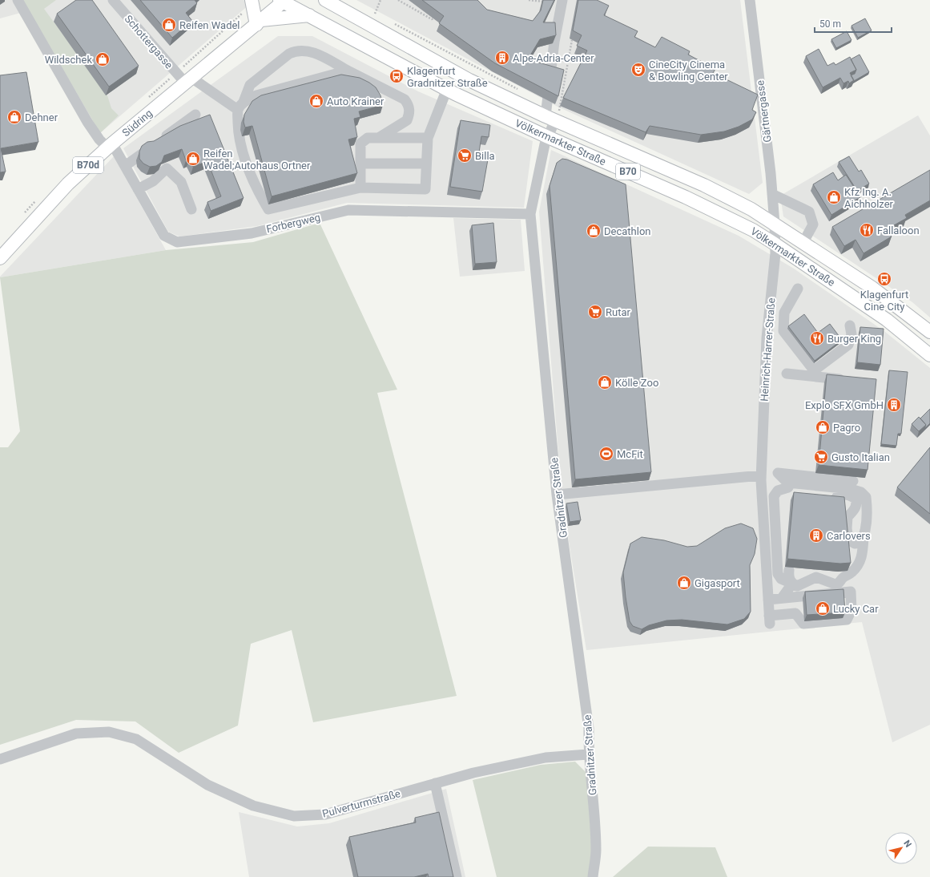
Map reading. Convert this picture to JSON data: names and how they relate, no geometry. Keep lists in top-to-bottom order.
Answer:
{
  "streets": {
    "main road": [
      "Südring",
      "Völkermarkter Straße",
      "B70d",
      "B70"
    ],
    "street": [
      "Schottergasse",
      "Gärtnergasse",
      "Forbergweg",
      "Heinrich-Harrer-Straße",
      "Gradnitzer Straße",
      "Pulverturmstraße"
    ]
  },
  "crossings": [
    ["Schottergasse", "Südring"],
    ["Gärtnergasse", "Völkermarkter Straße"],
    ["Gärtnergasse", "Heinrich-Harrer-Straße"],
    ["Südring", "Forbergweg"],
    ["Völkermarkter Straße", "Heinrich-Harrer-Straße"],
    ["Völkermarkter Straße", "Gradnitzer Straße"],
    ["Forbergweg", "Gradnitzer Straße"],
    ["Gradnitzer Straße", "Pulverturmstraße"]
  ],
  "places": {
    "shop": [
      "Reifen Wadel",
      "Wildschek",
      "Auto Krainer",
      "Dehner",
      "Reifen Wadel;Autohaus Ortner",
      "Kfz Ing. A. Aichholzer",
      "Decathlon",
      "Kölle Zoo",
      "Pagro",
      "Gigasport",
      "Lucky Car"
    ],
    "building": ["Alpe-Adria-Center", "Explo SFX GmbH", "Carlovers"],
    "theatre": ["CineCity Cinema & Bowling Center"],
    "bus stop": ["Klagenfurt Gradnitzer Straße", "Klagenfurt Cine City"],
    "supermarket": ["Billa", "Rutar", "Gusto Italian"],
    "restaurant": ["Fallaloon", "Burger King"],
    "sports": ["McFit"]
  },
  "scale_bar": "50 m",
  "north": "top right"
}
